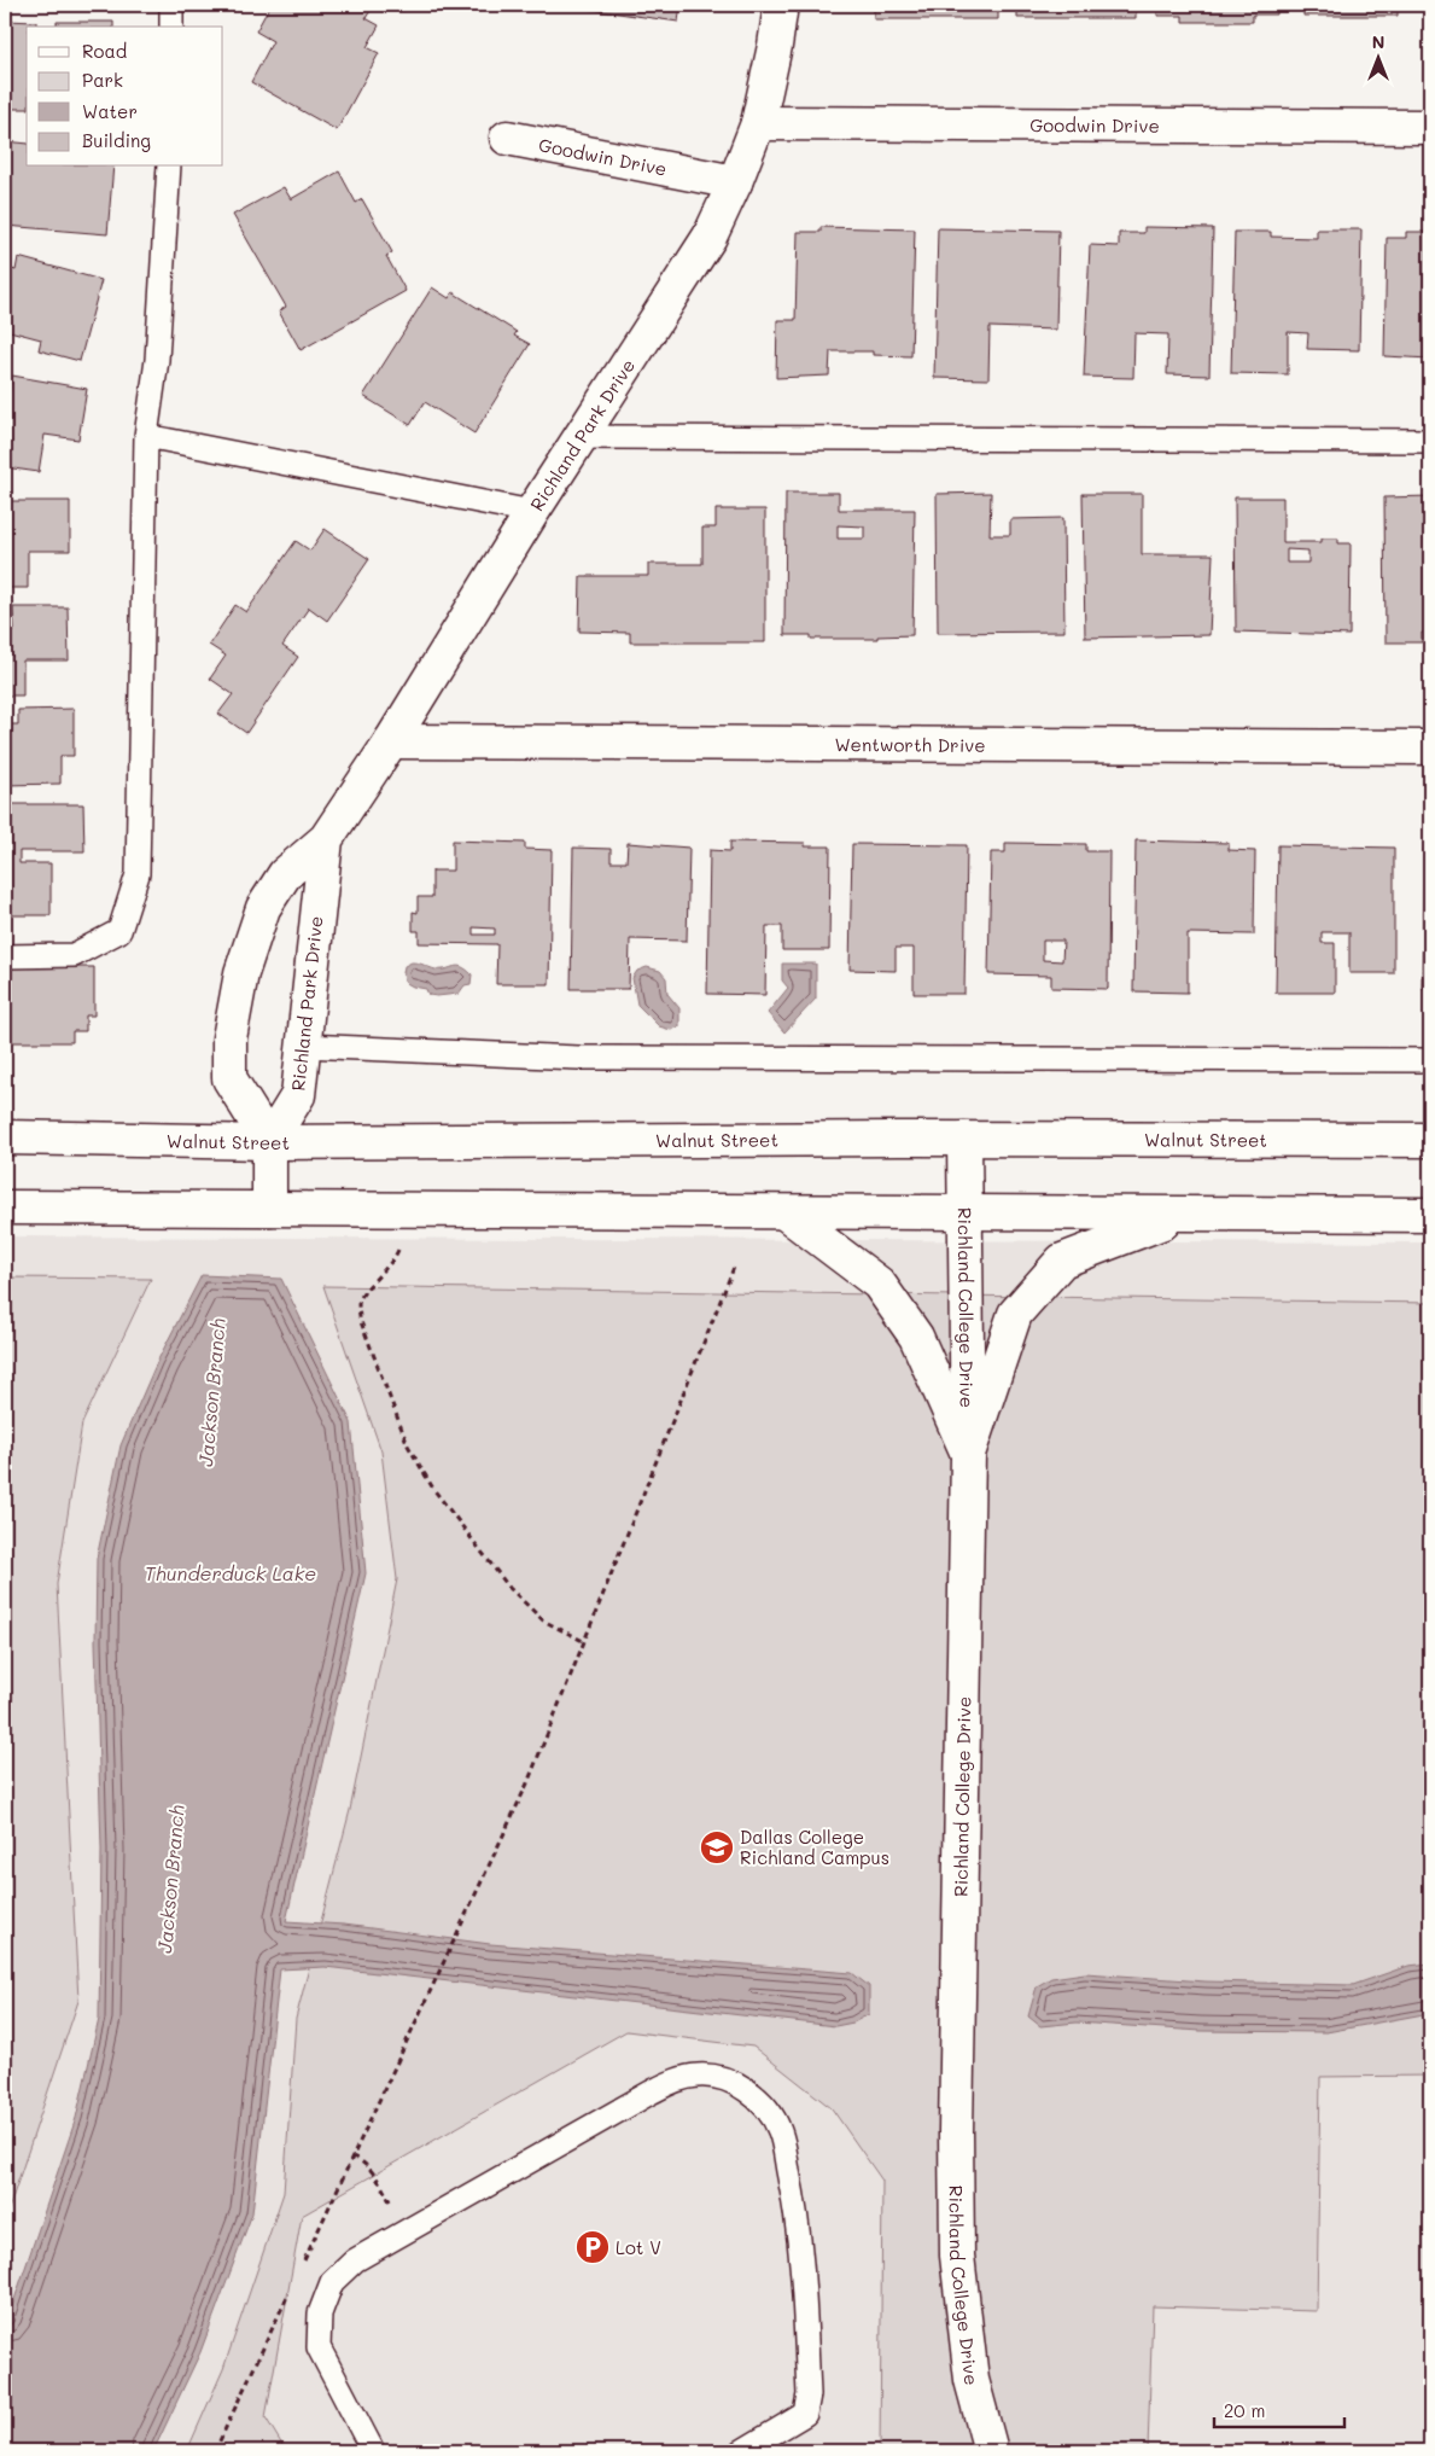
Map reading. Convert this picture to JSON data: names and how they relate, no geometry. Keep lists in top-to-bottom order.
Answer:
{
  "streets": {
    "street": [
      "Goodwin Drive",
      "Richland Park Drive",
      "Wentworth Drive",
      "Walnut Street",
      "Richland College Drive"
    ]
  },
  "crossings": [
    ["Goodwin Drive", "Richland Park Drive"],
    ["Richland Park Drive", "Wentworth Drive"],
    ["Richland Park Drive", "Walnut Street"],
    ["Walnut Street", "Richland College Drive"]
  ],
  "water": ["Jackson Branch", "Thunderduck Lake"],
  "places": {
    "school or university": ["Dallas College Richland Campus"],
    "parking": ["Lot V"]
  },
  "legend": [
    "Road",
    "Park",
    "Water",
    "Building"
  ],
  "scale_bar": "20 m",
  "north": "top"
}
